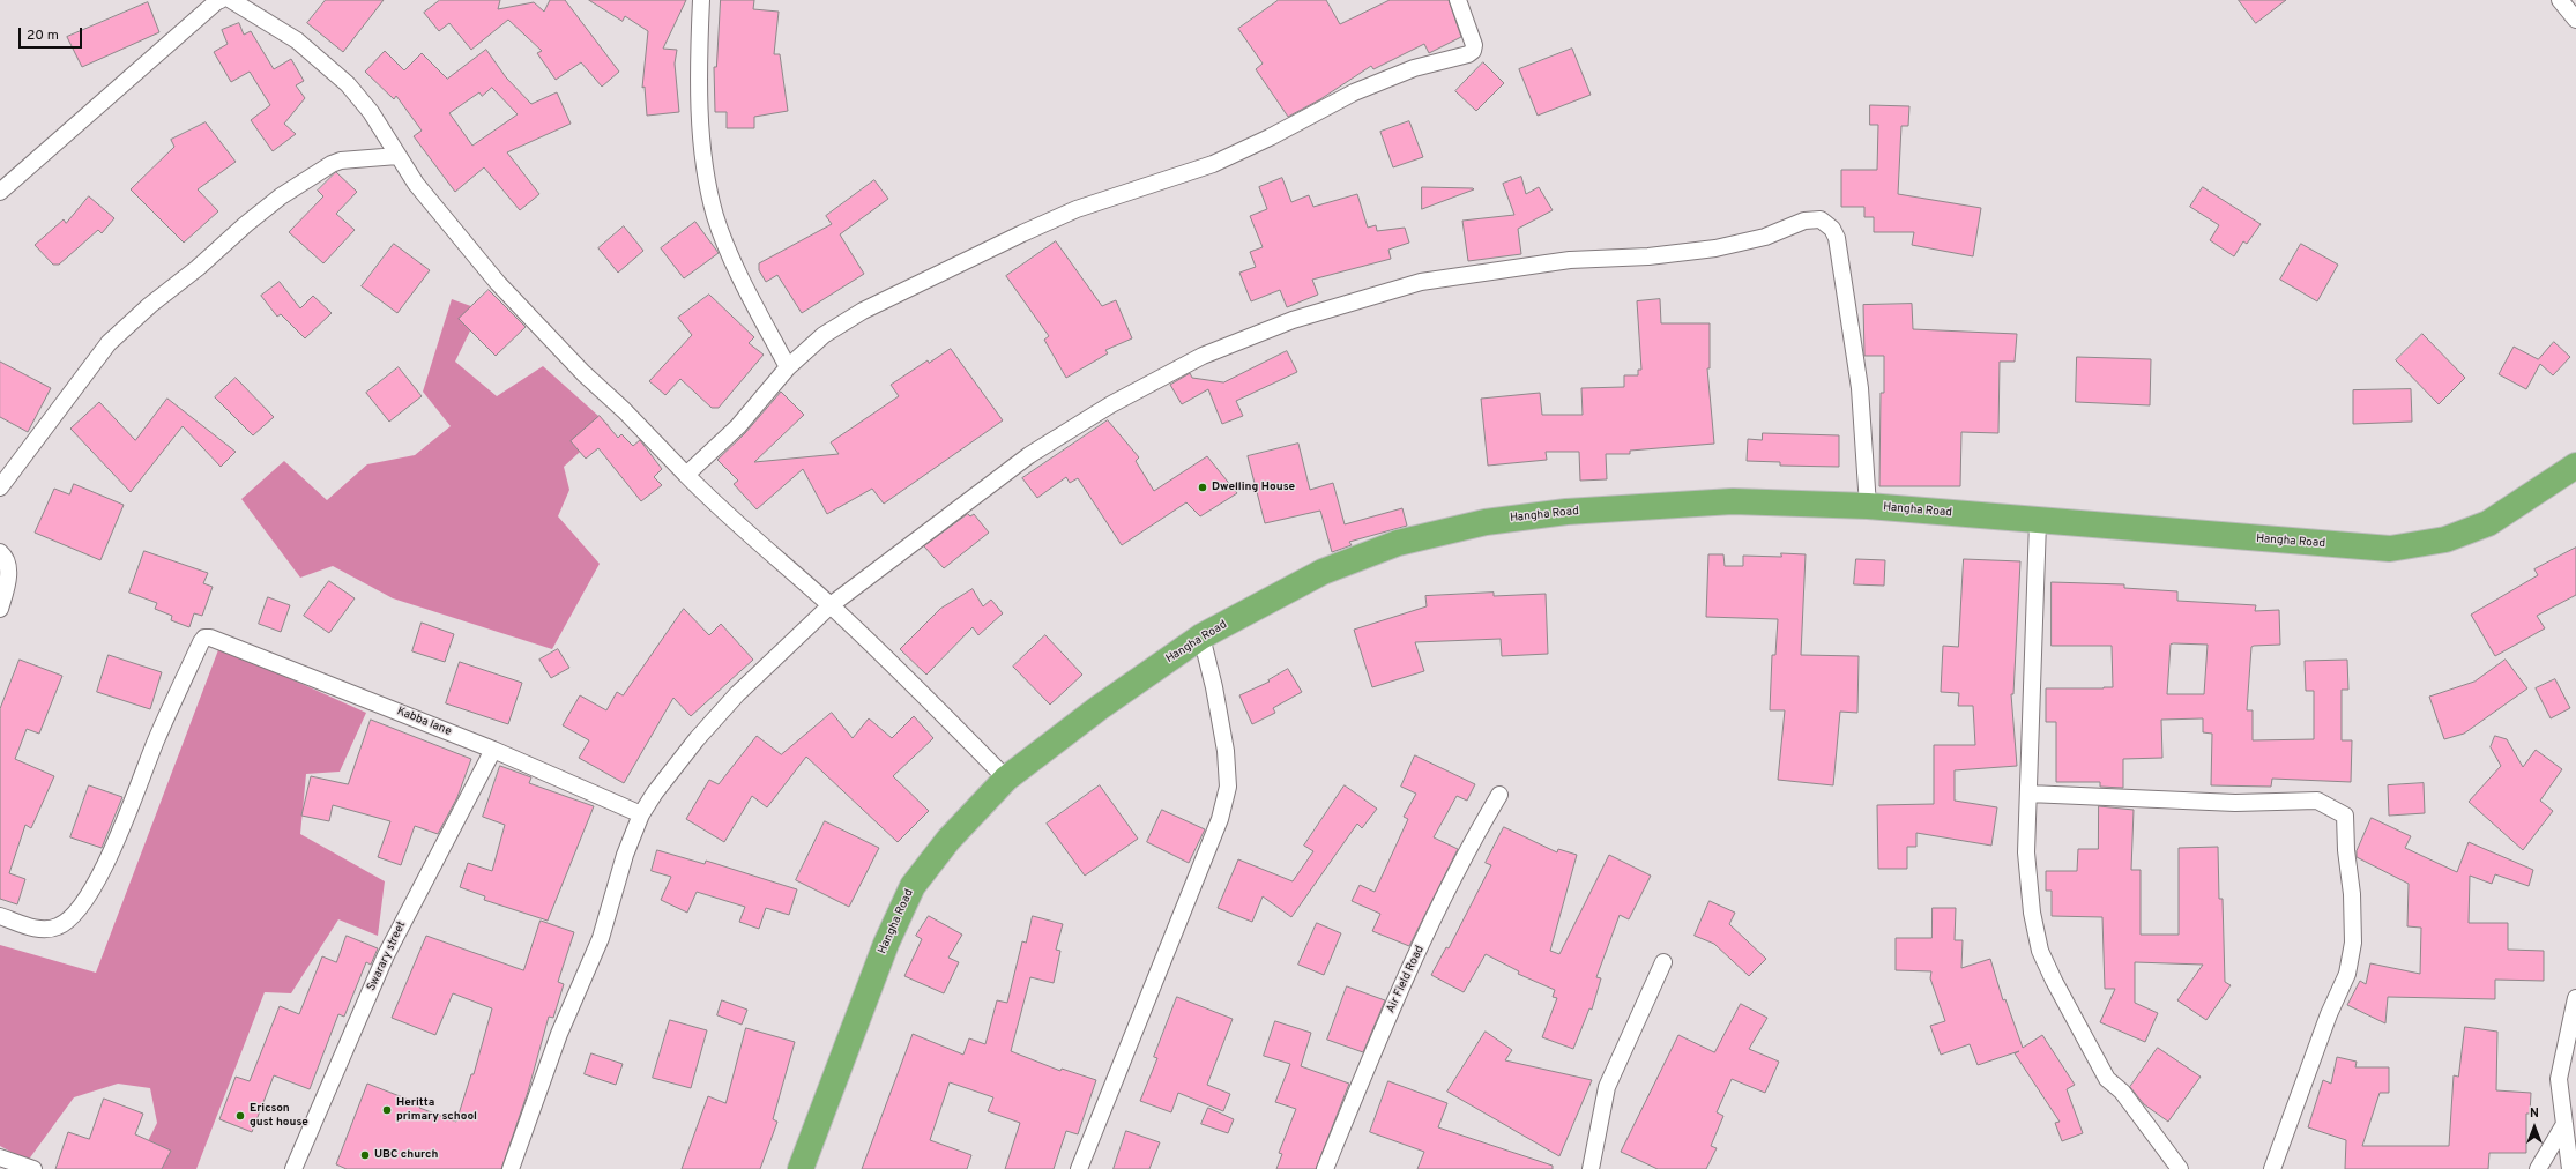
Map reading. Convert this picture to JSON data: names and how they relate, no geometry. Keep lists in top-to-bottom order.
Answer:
{
  "streets": {
    "highway": ["Hangha Road"],
    "street": ["Kabba lane", "Swarary street", "Air Field Road"]
  },
  "crossings": [
    ["Kabba lane", "Swarary street"]
  ],
  "places": [
    "Dwelling House",
    "Heritta primary school",
    "Ericson gust house",
    "UBC church"
  ],
  "scale_bar": "20 m",
  "north": "top"
}
